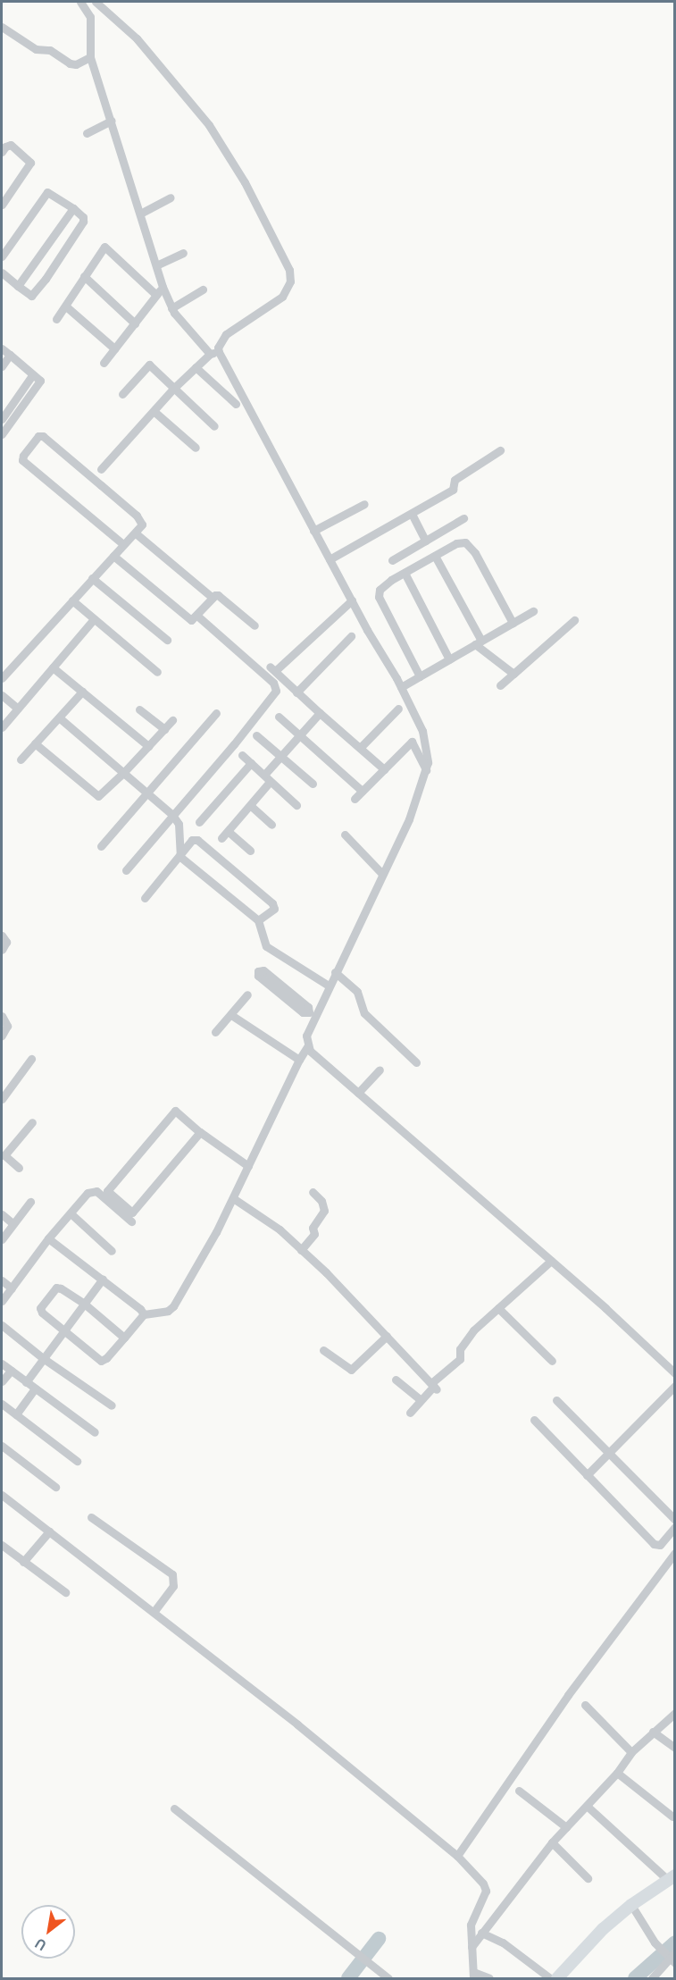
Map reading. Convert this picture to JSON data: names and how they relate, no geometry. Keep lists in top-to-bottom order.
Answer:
{
  "north": "bottom left"
}
